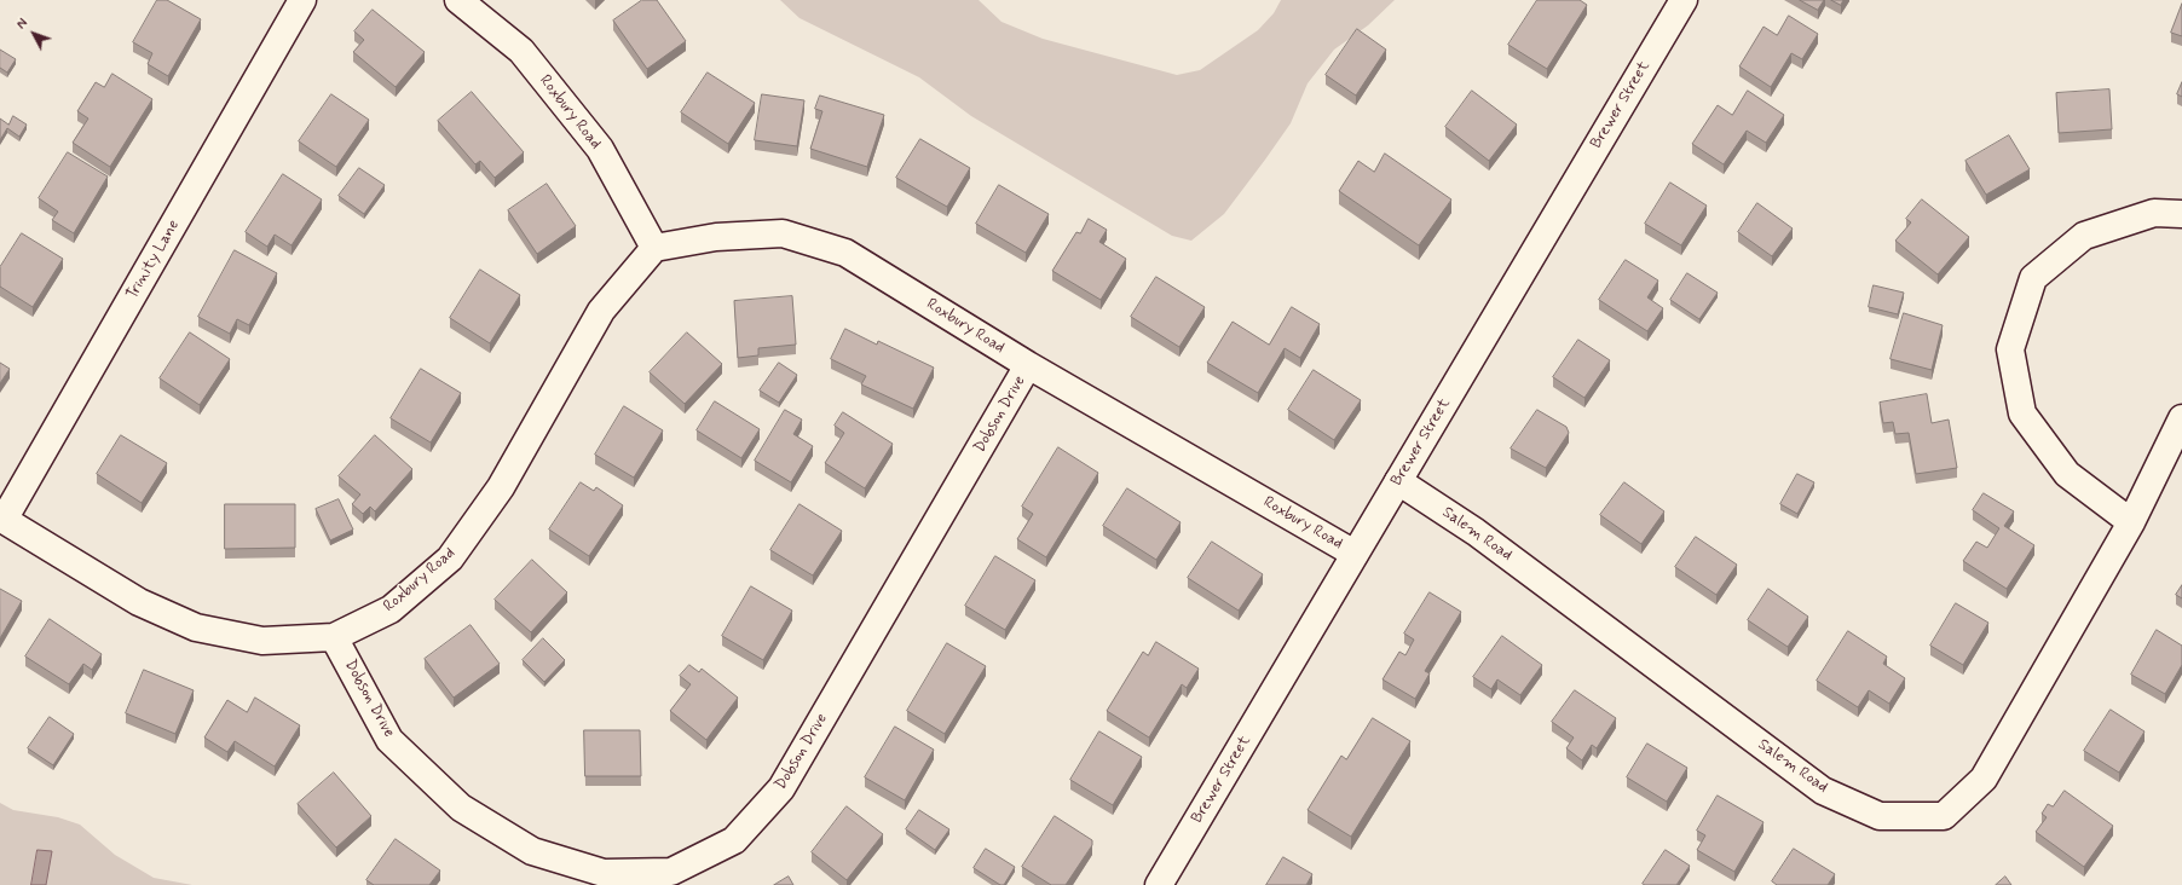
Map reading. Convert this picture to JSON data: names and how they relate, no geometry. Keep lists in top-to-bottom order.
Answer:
{
  "streets": {
    "street": [
      "Brewer Street",
      "Roxbury Road",
      "Trinity Lane",
      "Dobson Drive",
      "Salem Road"
    ]
  },
  "crossings": [
    ["Brewer Street", "Roxbury Road"],
    ["Brewer Street", "Salem Road"],
    ["Roxbury Road", "Trinity Lane"],
    ["Roxbury Road", "Dobson Drive"]
  ],
  "north": "top left"
}
